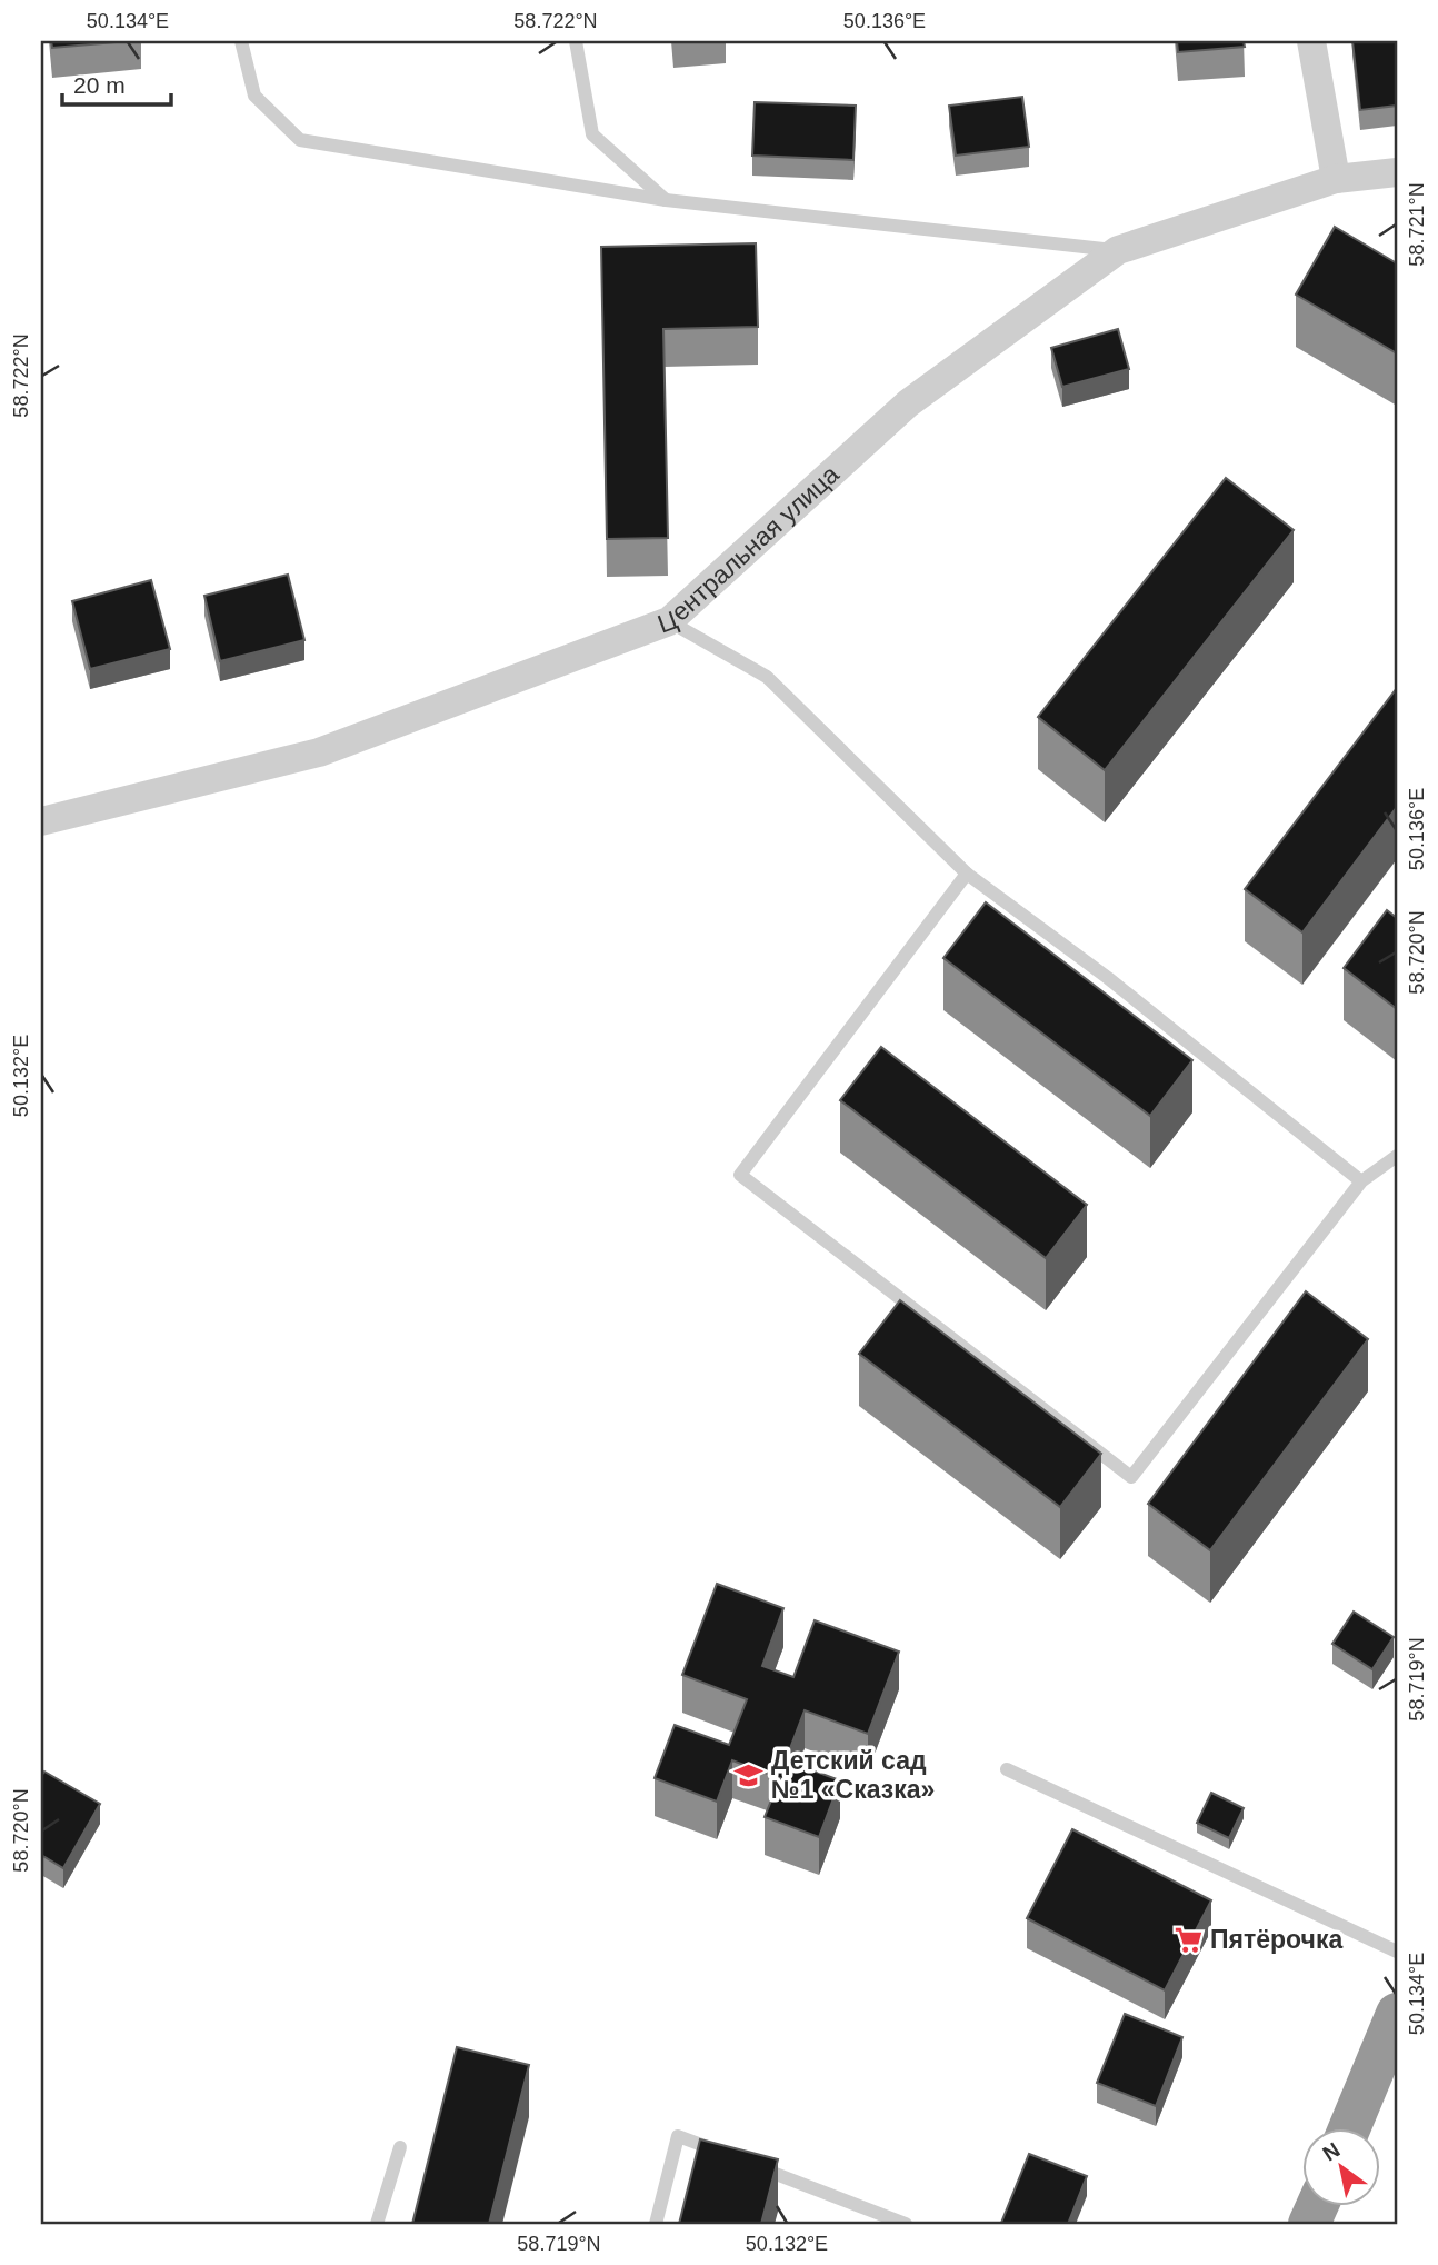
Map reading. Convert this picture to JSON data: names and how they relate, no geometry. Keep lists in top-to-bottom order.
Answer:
{
  "streets": {
    "street": ["Центральная улица"]
  },
  "places": {
    "school or university": ["Детский сад №1 «Сказка»"],
    "supermarket": ["Пятёрочка"]
  },
  "scale_bar": "20 m",
  "north": "top left",
  "coordinates": [
    "50.134°E",
    "58.722°N",
    "50.136°E",
    "58.721°N",
    "58.720°N",
    "50.132°E",
    "58.719°N"
  ]
}
